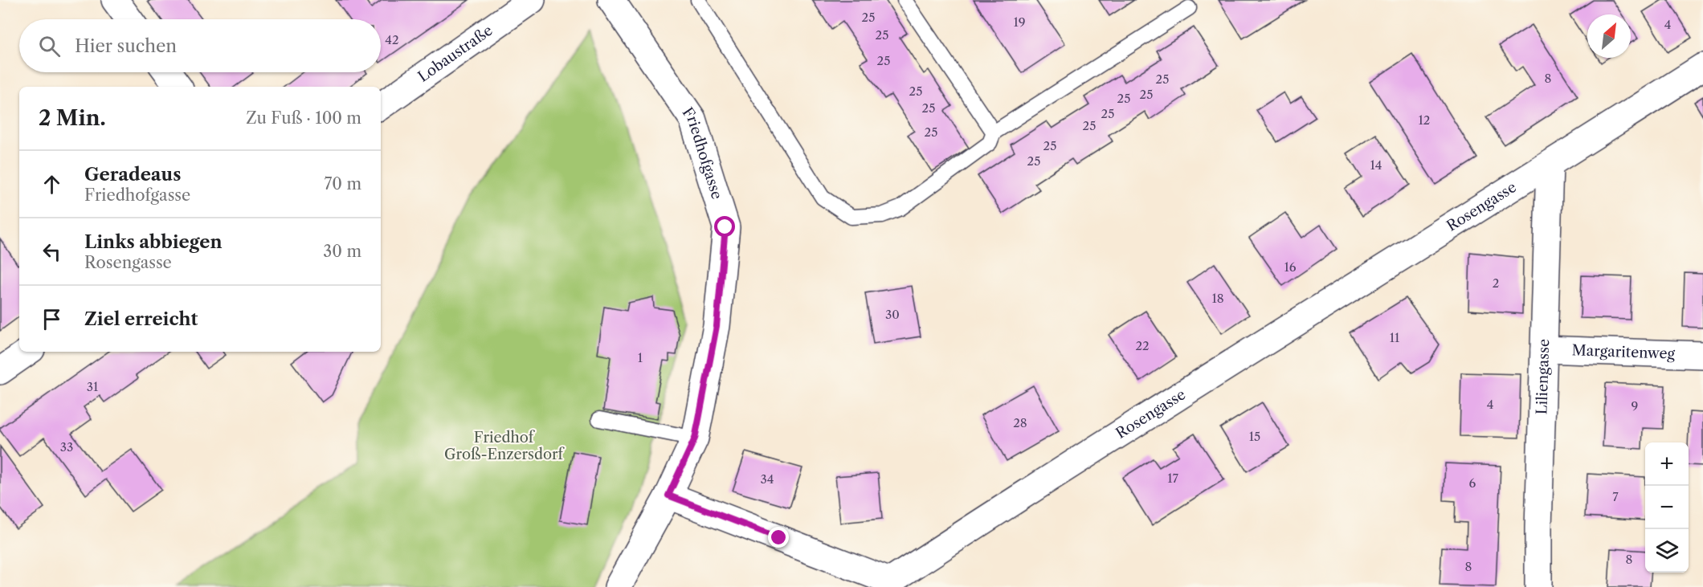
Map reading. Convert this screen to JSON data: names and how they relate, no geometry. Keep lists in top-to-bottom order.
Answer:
{
  "streets": {
    "street": [
      "Lobaustraße",
      "Friedhofgasse",
      "Rosengasse",
      "Margaritenweg",
      "Liliengasse"
    ]
  },
  "crossings": [
    ["Friedhofgasse", "Rosengasse"],
    ["Rosengasse", "Liliengasse"],
    ["Margaritenweg", "Liliengasse"]
  ],
  "parks": ["Friedhof Groß-Enzersdorf"],
  "house_numbers": [
    "25",
    "19",
    "4",
    "25",
    "42",
    "25",
    "8",
    "25",
    "25",
    "25",
    "25",
    "25",
    "25",
    "12",
    "25",
    "25",
    "25",
    "25",
    "14",
    "16",
    "2",
    "18",
    "30",
    "11",
    "22",
    "1",
    "31",
    "4",
    "9",
    "28",
    "15",
    "33",
    "17",
    "34",
    "6",
    "7",
    "8",
    "8"
  ],
  "north": "top right",
  "page": {
    "search": "Hier suchen",
    "heading": ["2 Min.", "Zu Fuß · 100 m"],
    "list": [
      ["Geradeaus", "Friedhofgasse", "70 m"],
      ["Links abbiegen", "Rosengasse", "30 m"],
      "Ziel erreicht"
    ],
    "map_buttons": ["+", "−"]
  }
}
